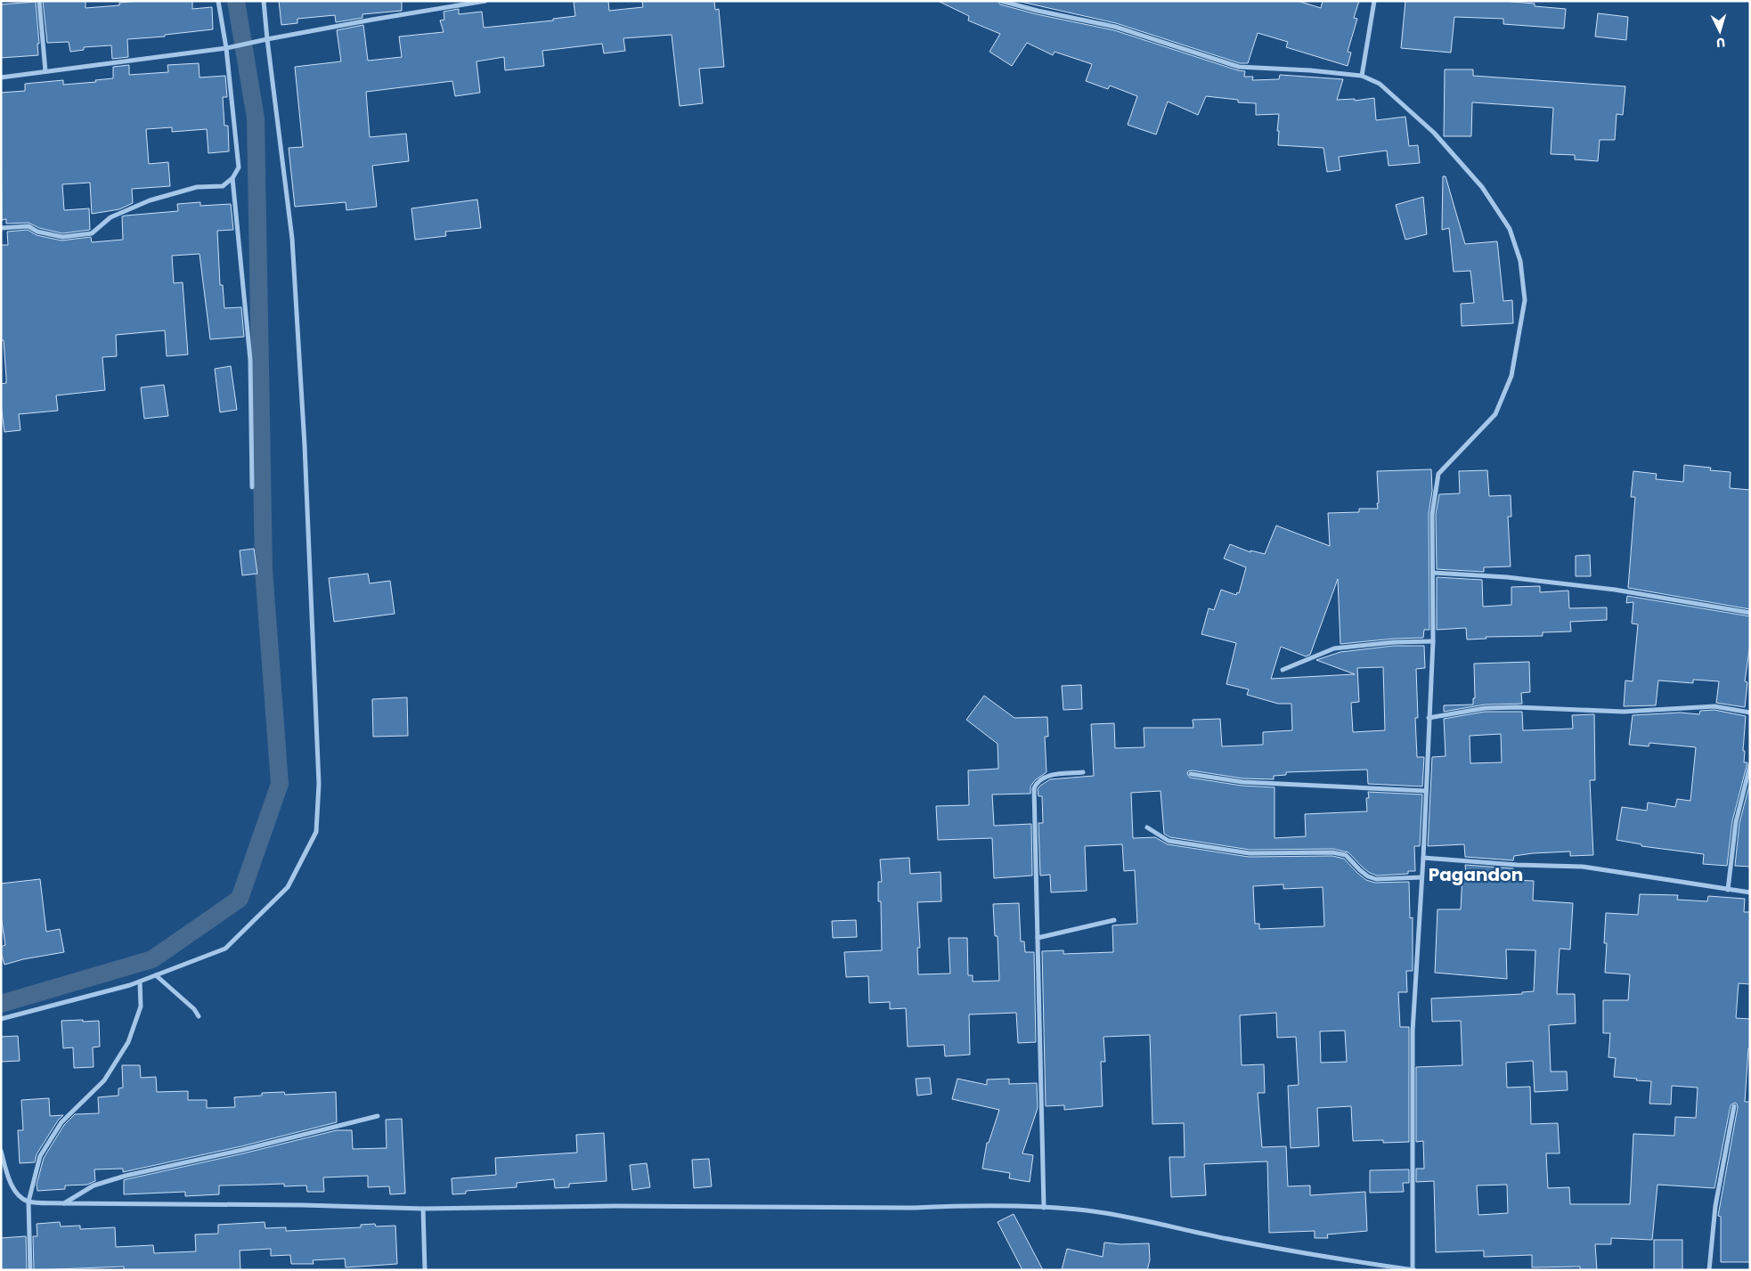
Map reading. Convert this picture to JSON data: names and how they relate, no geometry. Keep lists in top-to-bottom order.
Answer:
{
  "districts": ["Pagandon"],
  "north": "bottom"
}
